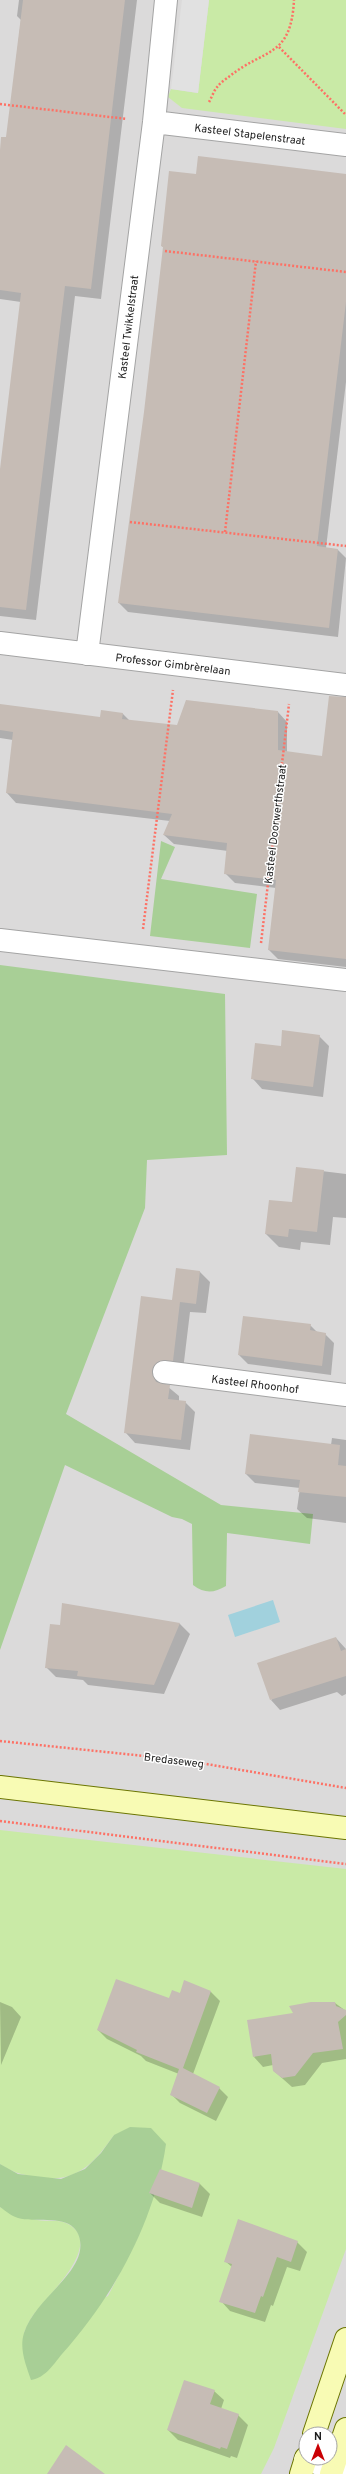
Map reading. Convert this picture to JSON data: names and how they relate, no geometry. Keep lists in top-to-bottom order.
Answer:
{
  "streets": {
    "street": [
      "Kasteel Stapelenstraat",
      "Kasteel Twikkelstraat",
      "Professor Gimbrèrelaan",
      "Kasteel Rhoonhof"
    ],
    "path": ["Kasteel Doorwerthstraat", "Bredaseweg"]
  },
  "crossings": [
    ["Kasteel Stapelenstraat", "Kasteel Twikkelstraat"],
    ["Kasteel Twikkelstraat", "Professor Gimbrèrelaan"],
    ["Professor Gimbrèrelaan", "Kasteel Doorwerthstraat"]
  ],
  "north": "top"
}
